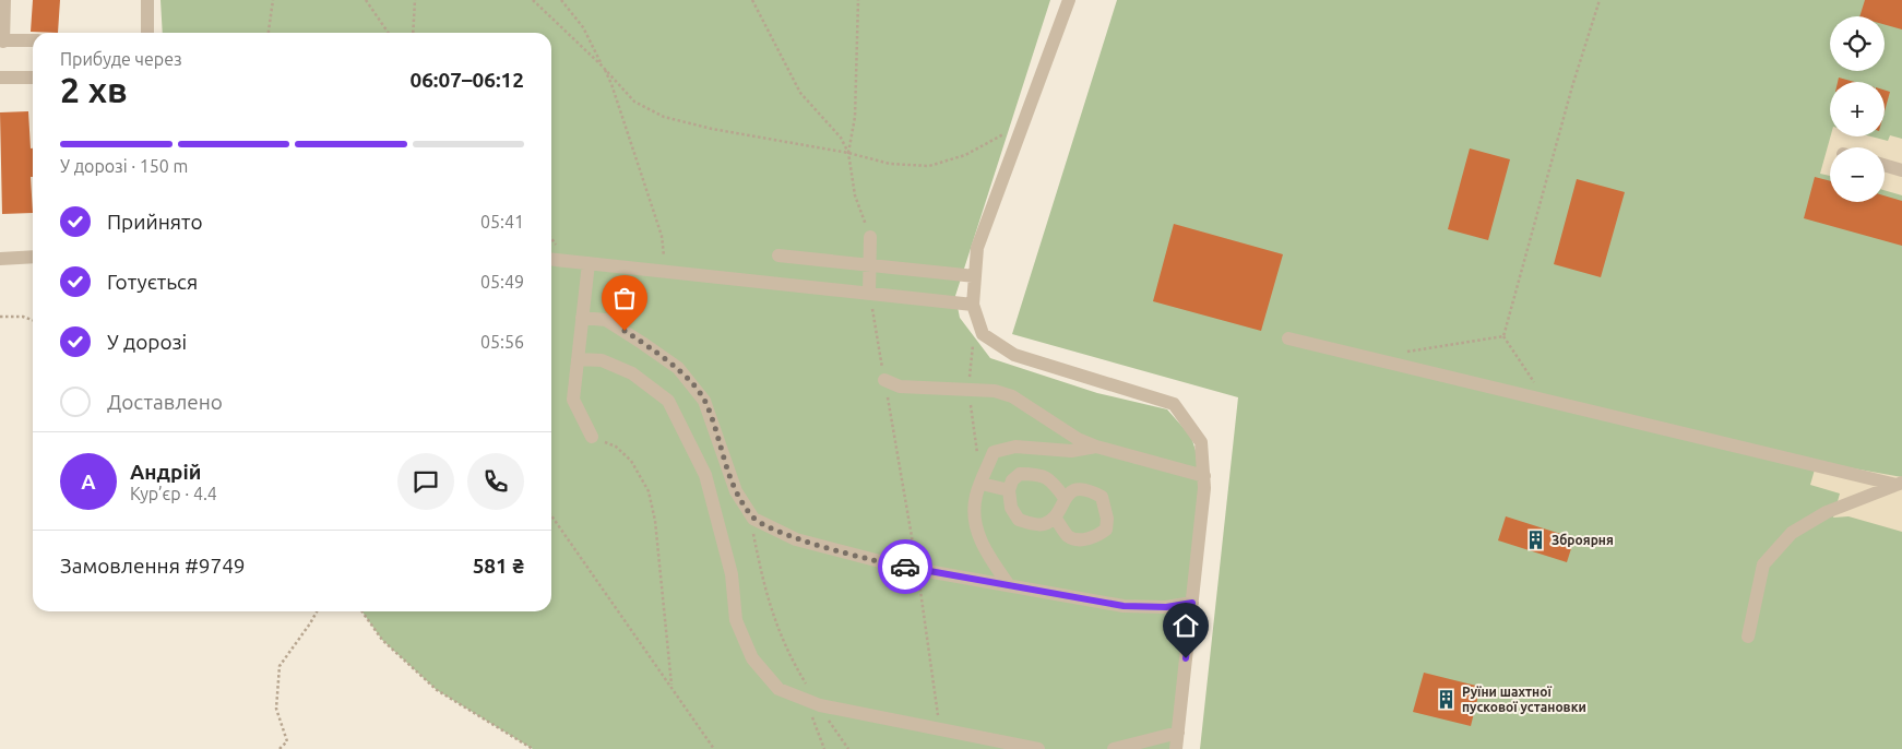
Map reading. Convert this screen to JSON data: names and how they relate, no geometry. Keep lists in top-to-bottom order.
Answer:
{
  "places": {
    "building": ["Зброярня", "Руїни шахтної пускової установки"]
  },
  "page": {
    "map_buttons": ["+", "−"],
    "heading": ["2 хв", "Прибуде через", "06:07–06:12"],
    "panel": [
      "Андрій",
      "Кур’єр · 4.4",
      "Замовлення #9749",
      "581 ₴"
    ],
    "bar": "У дорозі · 150 m",
    "list": [
      ["Прийнято", "05:41"],
      ["Готується", "05:49"],
      ["У дорозі", "05:56"],
      "Доставлено"
    ],
    "round": "А"
  }
}
